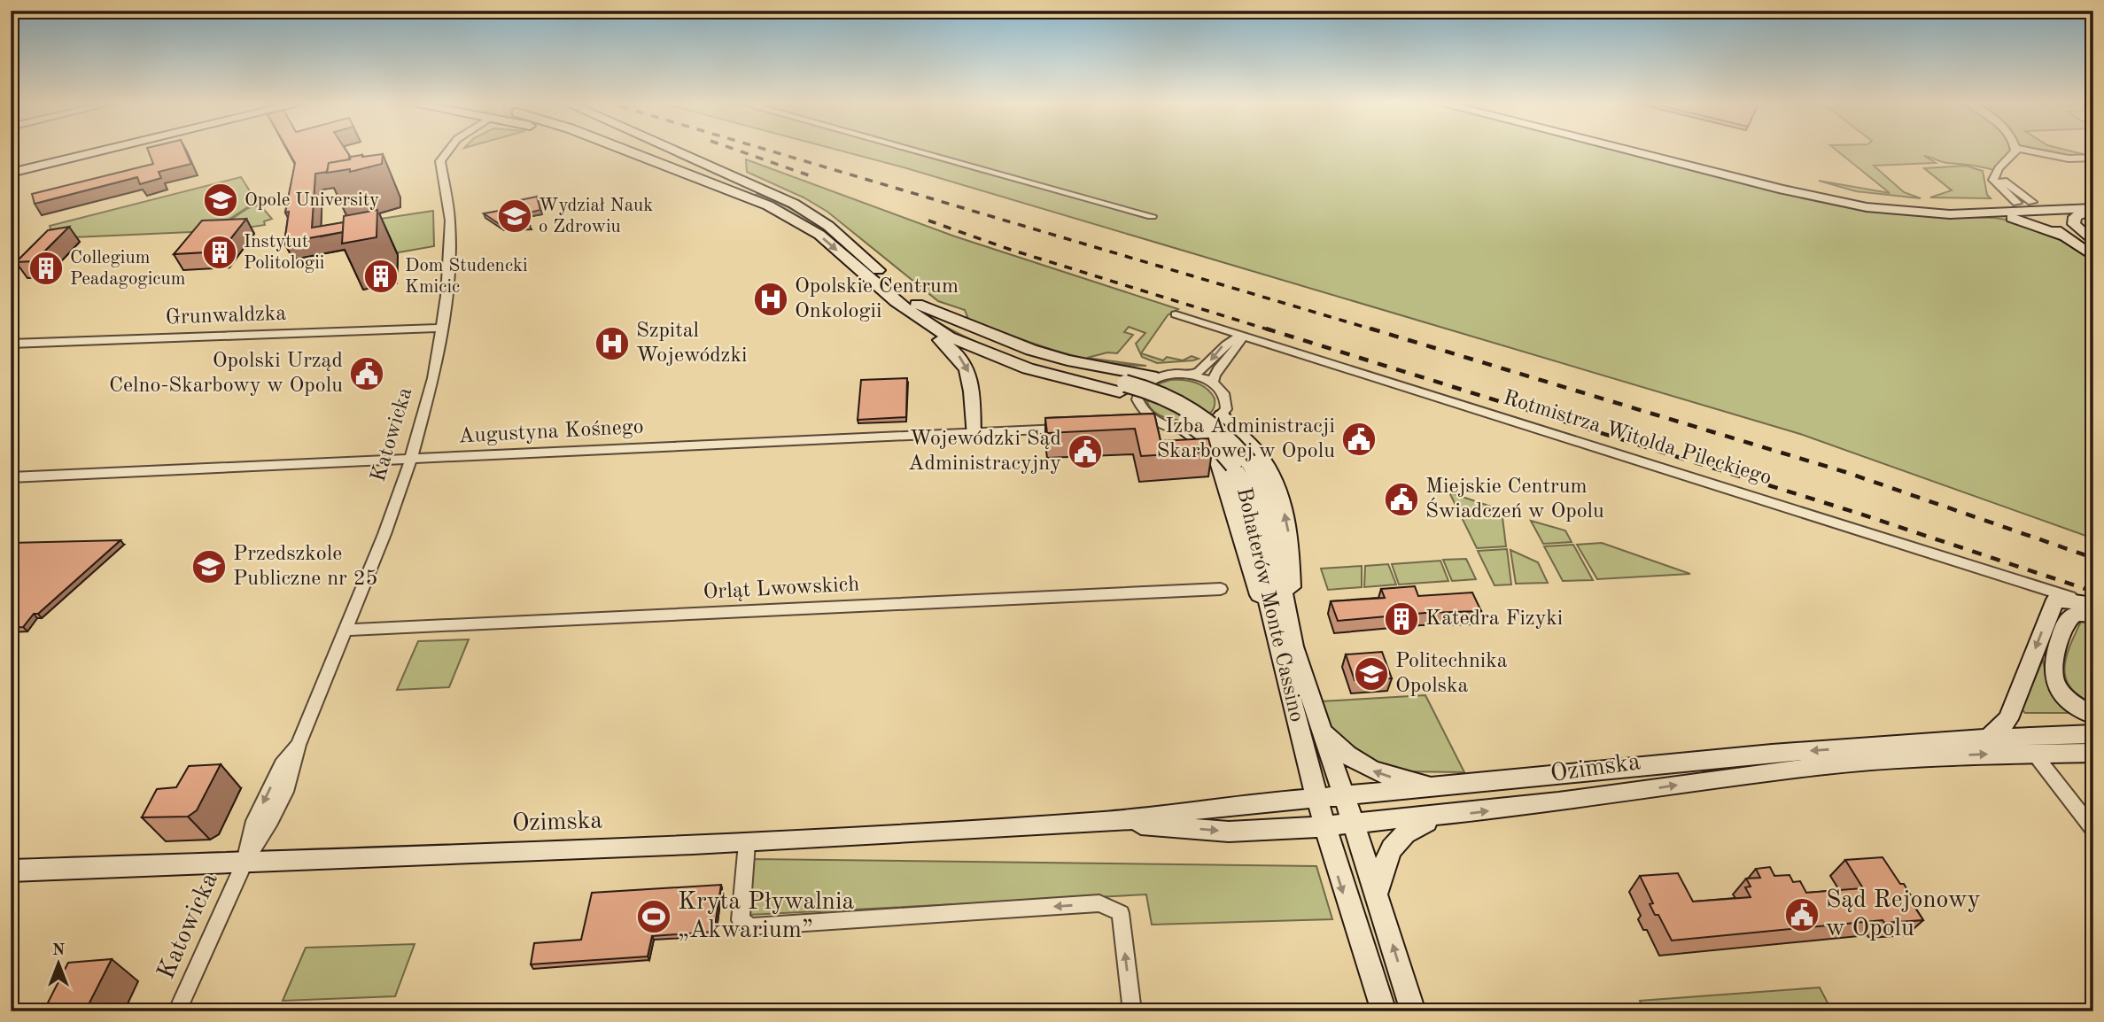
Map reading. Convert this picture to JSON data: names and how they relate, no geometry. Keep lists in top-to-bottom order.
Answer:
{
  "streets": {
    "main road": ["Bohaterów Monte Cassino", "Ozimska"],
    "street": [
      "Grunwaldzka",
      "Augustyna Kośnego",
      "Katowicka",
      "Rotmistrza Witolda Pileckiego",
      "Orląt Lwowskich"
    ]
  },
  "crossings": [
    ["Grunwaldzka", "Katowicka"],
    ["Augustyna Kośnego", "Katowicka"],
    ["Katowicka", "Orląt Lwowskich"],
    ["Katowicka", "Ozimska"],
    ["Bohaterów Monte Cassino", "Ozimska"]
  ],
  "places": {
    "school or university": [
      "Opole University",
      "Wydział Nauk o Zdrowiu",
      "Przedszkole Publiczne nr 25",
      "Politechnika Opolska"
    ],
    "building": [
      "Instytut Politologii",
      "Collegium Peadagogicum",
      "Dom Studencki Kmicic",
      "Katedra Fizyki"
    ],
    "hospital": ["Opolskie Centrum Onkologii", "Szpital Wojewódzki"],
    "public building": [
      "Opolski Urząd Celno-Skarbowy w Opolu",
      "Izba Administracji Skarbowej w Opolu",
      "Wojewódzki Sąd Administracyjny",
      "Miejskie Centrum Świadczeń w Opolu",
      "Sąd Rejonowy w Opolu"
    ],
    "sports": ["Kryta Pływalnia „Akwarium”"]
  },
  "north": "top"
}
